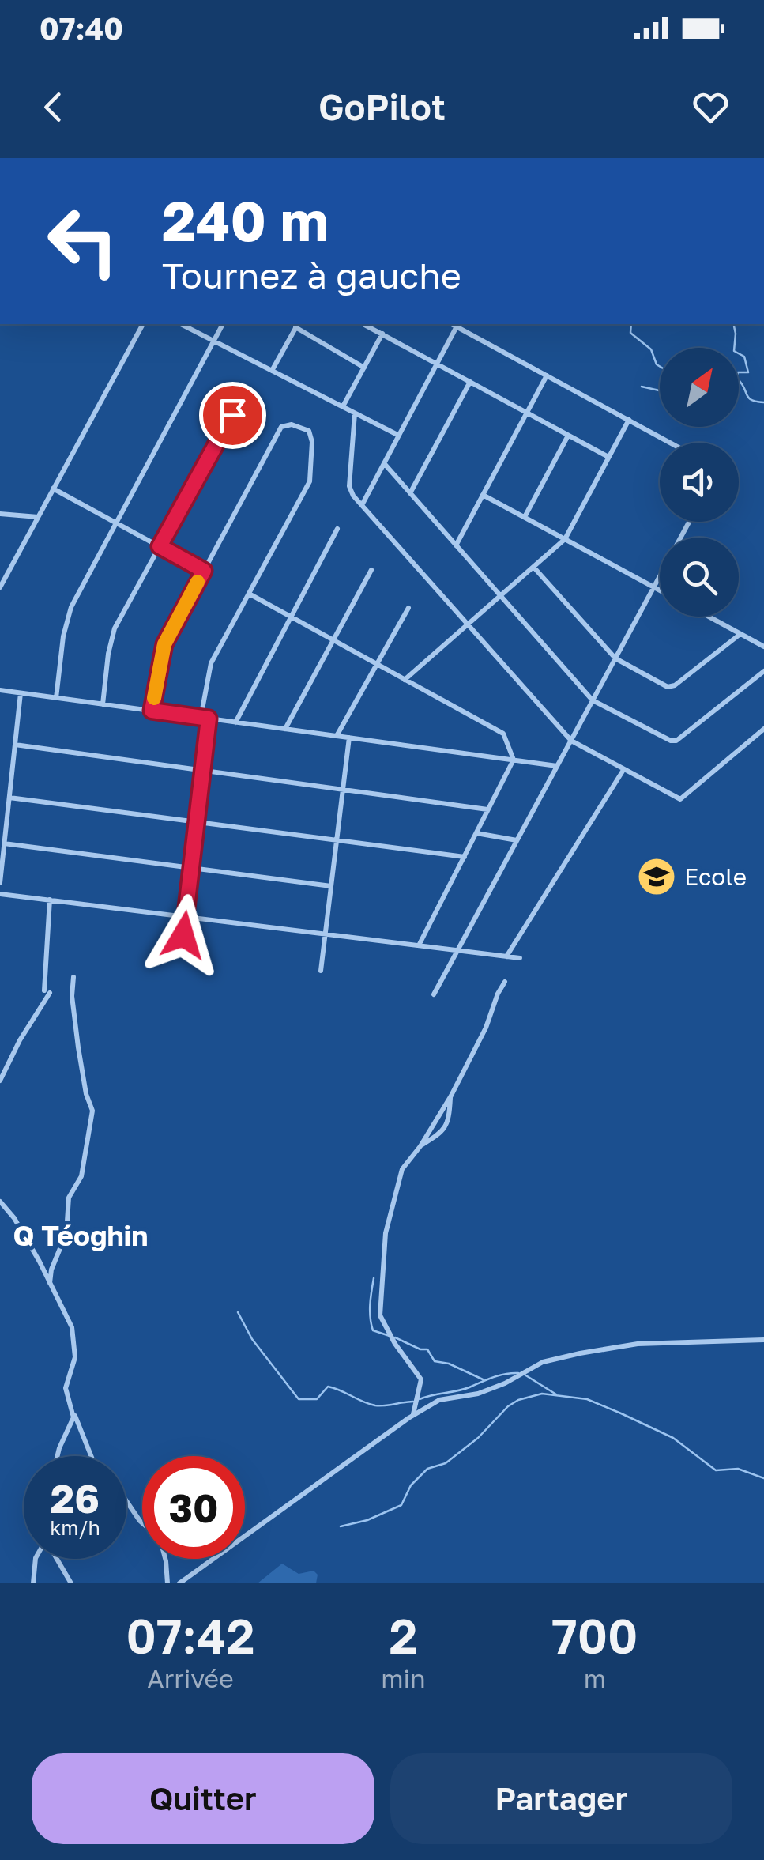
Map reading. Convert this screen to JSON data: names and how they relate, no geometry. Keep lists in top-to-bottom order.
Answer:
{
  "districts": ["Q Téoghin"],
  "places": {
    "school or university": ["Ecole"]
  },
  "north": "top right",
  "page": {
    "status": "07:40",
    "header": "GoPilot",
    "turn": ["240 m", "Tournez à gauche"],
    "speed": "26 km/h",
    "limit": "30",
    "eta": [
      "07:42",
      "Arrivée",
      "2",
      "min",
      "700",
      "m"
    ],
    "buttons": ["Quitter", "Partager"]
  }
}
